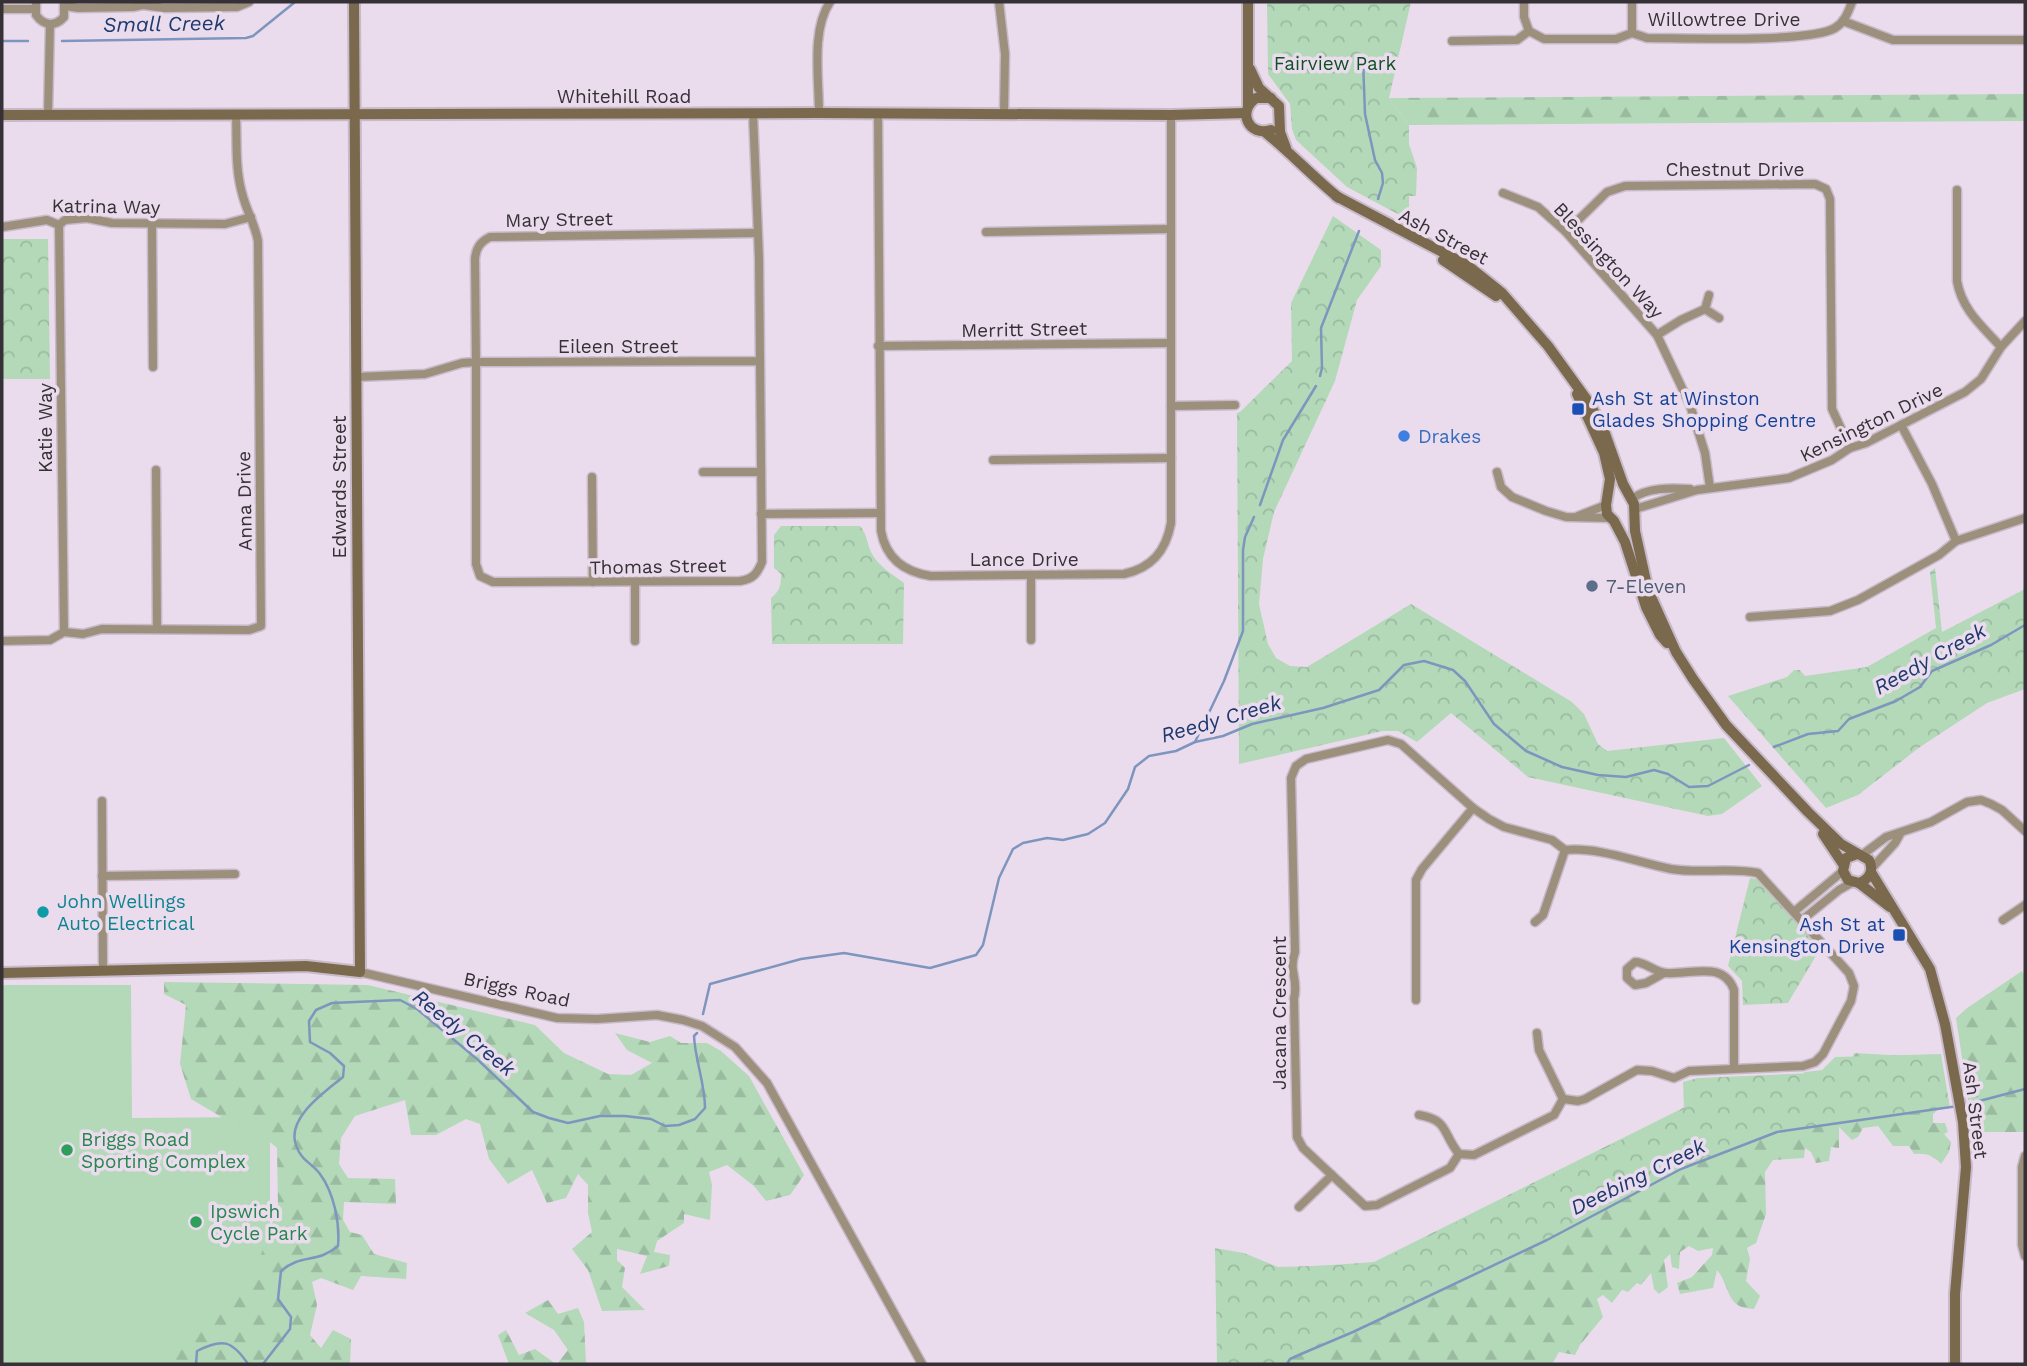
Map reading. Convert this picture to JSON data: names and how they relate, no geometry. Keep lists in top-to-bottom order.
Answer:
{
  "streets": {
    "main road": [
      "Whitehill Road",
      "Ash Street",
      "Edwards Street",
      "Briggs Road"
    ],
    "street": [
      "Willowtree Drive",
      "Chestnut Drive",
      "Katrina Way",
      "Mary Street",
      "Blessington Way",
      "Merritt Street",
      "Eileen Street",
      "Kensington Drive",
      "Katie Way",
      "Anna Drive",
      "Lance Drive",
      "Thomas Street",
      "Jacana Crescent"
    ]
  },
  "crossings": [
    ["Whitehill Road", "Ash Street"],
    ["Whitehill Road", "Edwards Street"],
    ["Whitehill Road", "Anna Drive"],
    ["Whitehill Road", "Lance Drive"],
    ["Whitehill Road", "Thomas Street"],
    ["Chestnut Drive", "Blessington Way"],
    ["Chestnut Drive", "Kensington Drive"],
    ["Katrina Way", "Katie Way"],
    ["Katrina Way", "Anna Drive"],
    ["Mary Street", "Eileen Street"],
    ["Mary Street", "Thomas Street"],
    ["Ash Street", "Kensington Drive"],
    ["Blessington Way", "Kensington Drive"],
    ["Merritt Street", "Lance Drive"],
    ["Eileen Street", "Thomas Street"],
    ["Katie Way", "Anna Drive"],
    ["Edwards Street", "Briggs Road"]
  ],
  "water": ["Small Creek", "Reedy Creek", "Deebing Creek"],
  "parks": ["Fairview Park"],
  "places": {
    "transit": ["Ash St at Winston Glades Shopping Centre", "Ash St at Kensington Drive"],
    "other": [
      "Drakes",
      "7-Eleven",
      "John Wellings Auto Electrical",
      "Briggs Road Sporting Complex",
      "Ipswich Cycle Park"
    ]
  }
}
